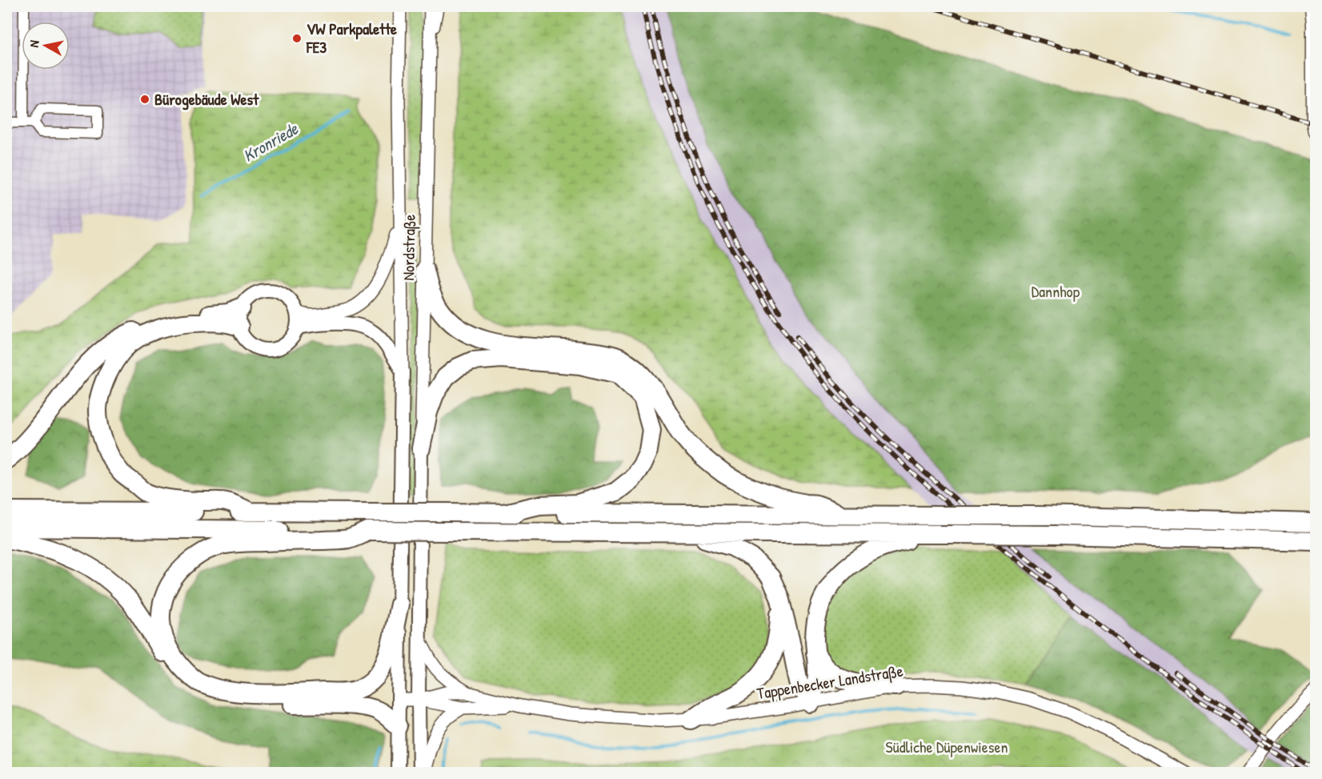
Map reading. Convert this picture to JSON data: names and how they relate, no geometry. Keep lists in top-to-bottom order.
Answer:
{
  "streets": {
    "street": ["Nordstraße", "Tappenbecker Landstraße"]
  },
  "water": ["Kronriede"],
  "parks": ["Dannhop", "Südliche Düpenwiesen"],
  "places": ["VW Parkpalette FE3", "Bürogebäude West"],
  "north": "left"
}
